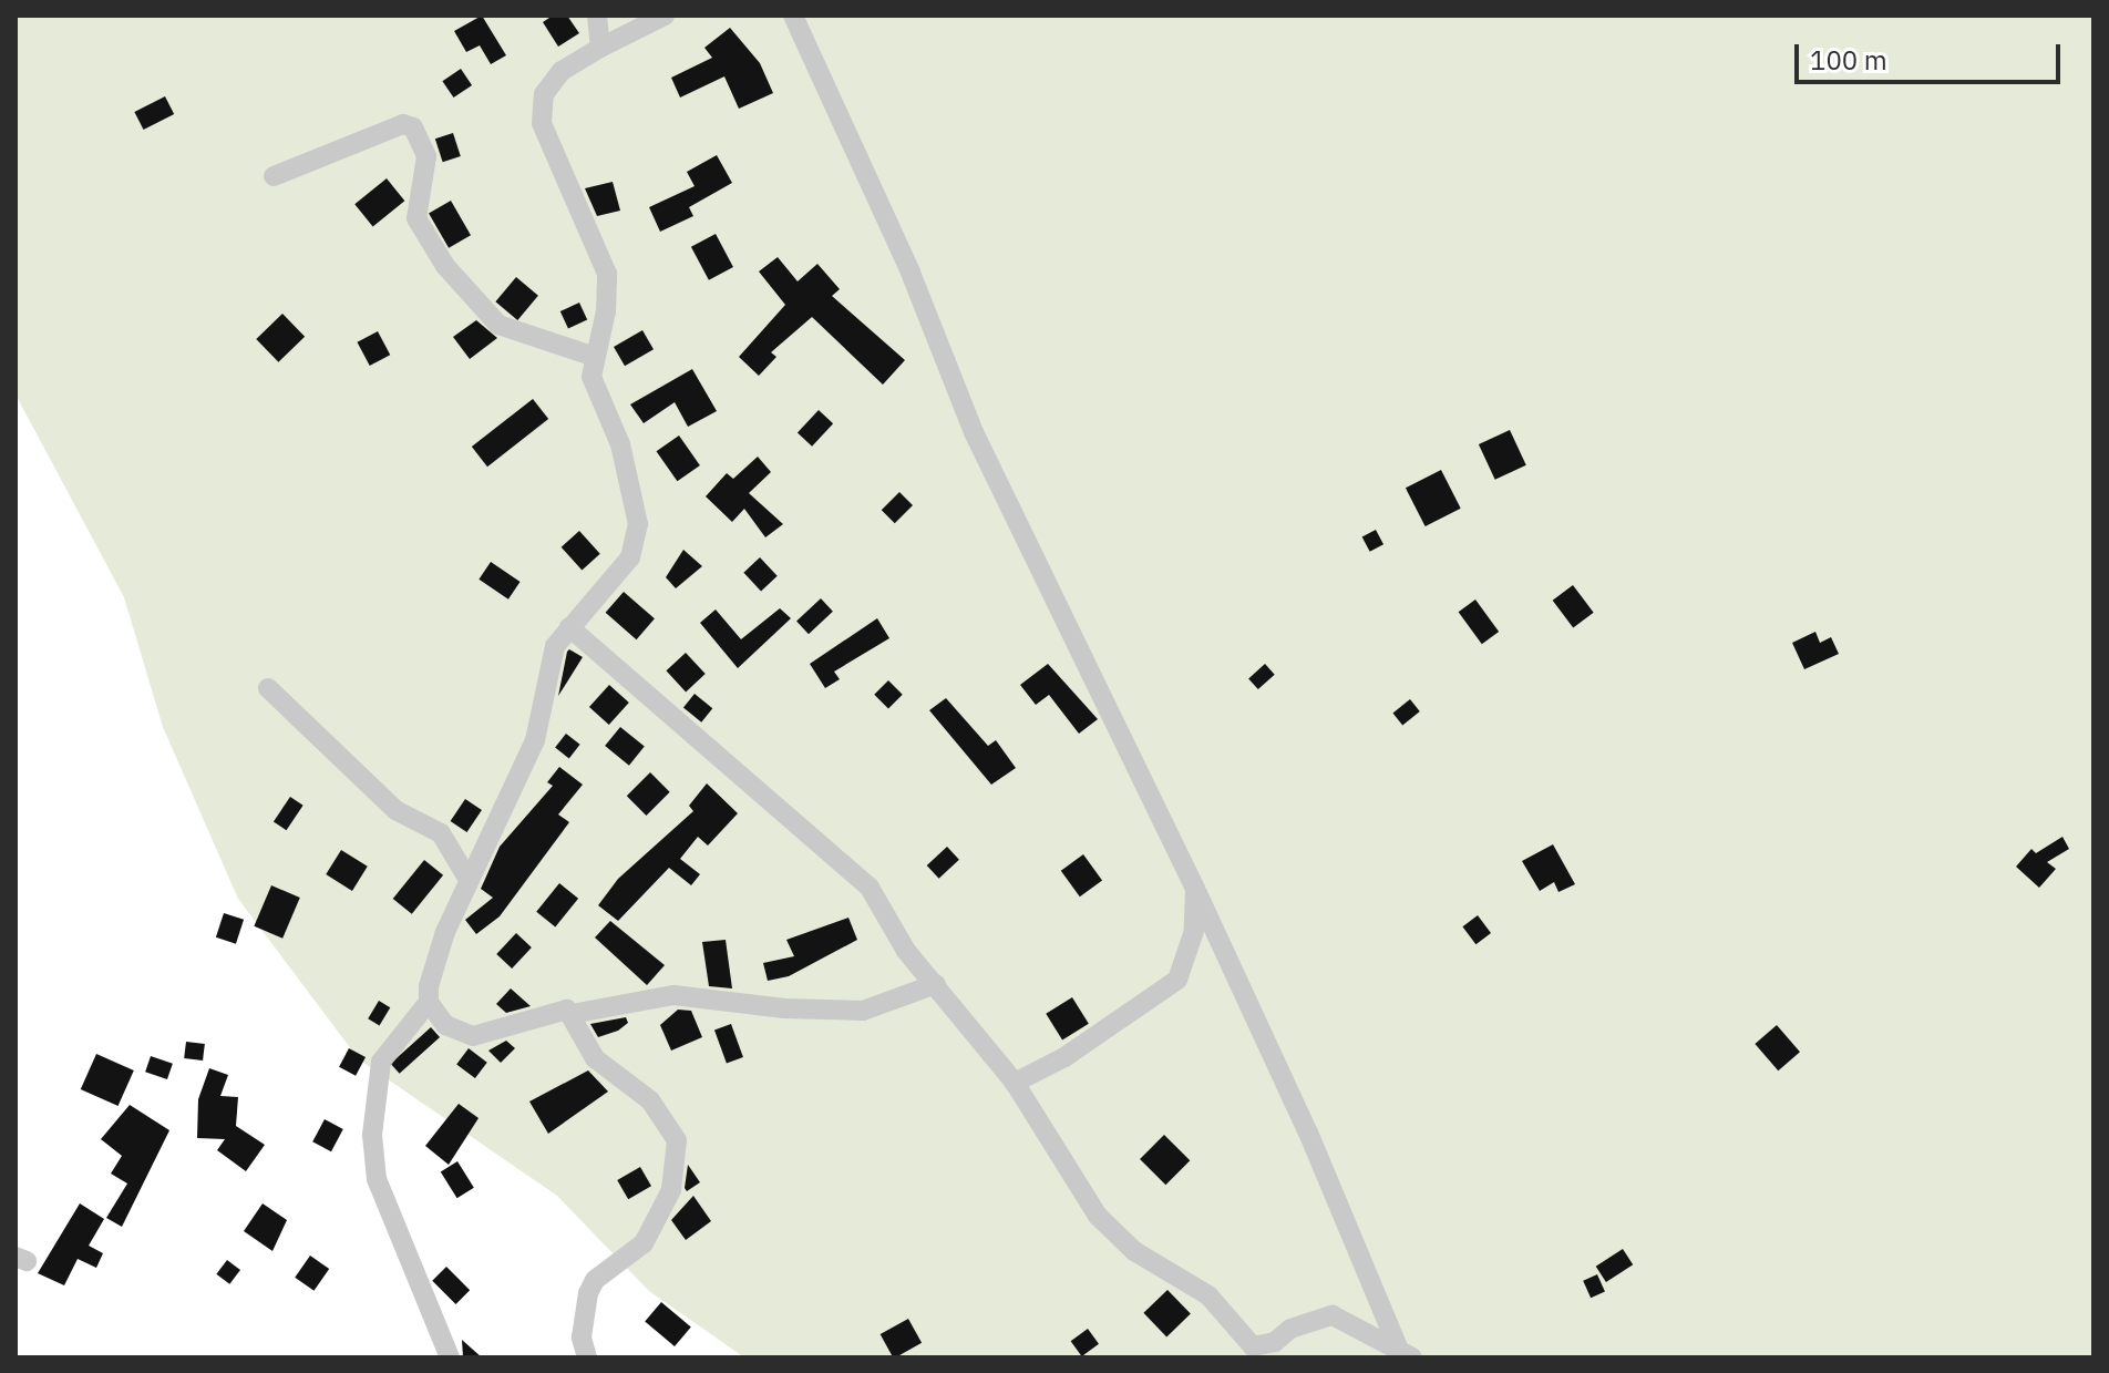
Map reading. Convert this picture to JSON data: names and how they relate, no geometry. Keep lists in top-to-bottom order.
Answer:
{
  "scale_bar": "100 m"
}
